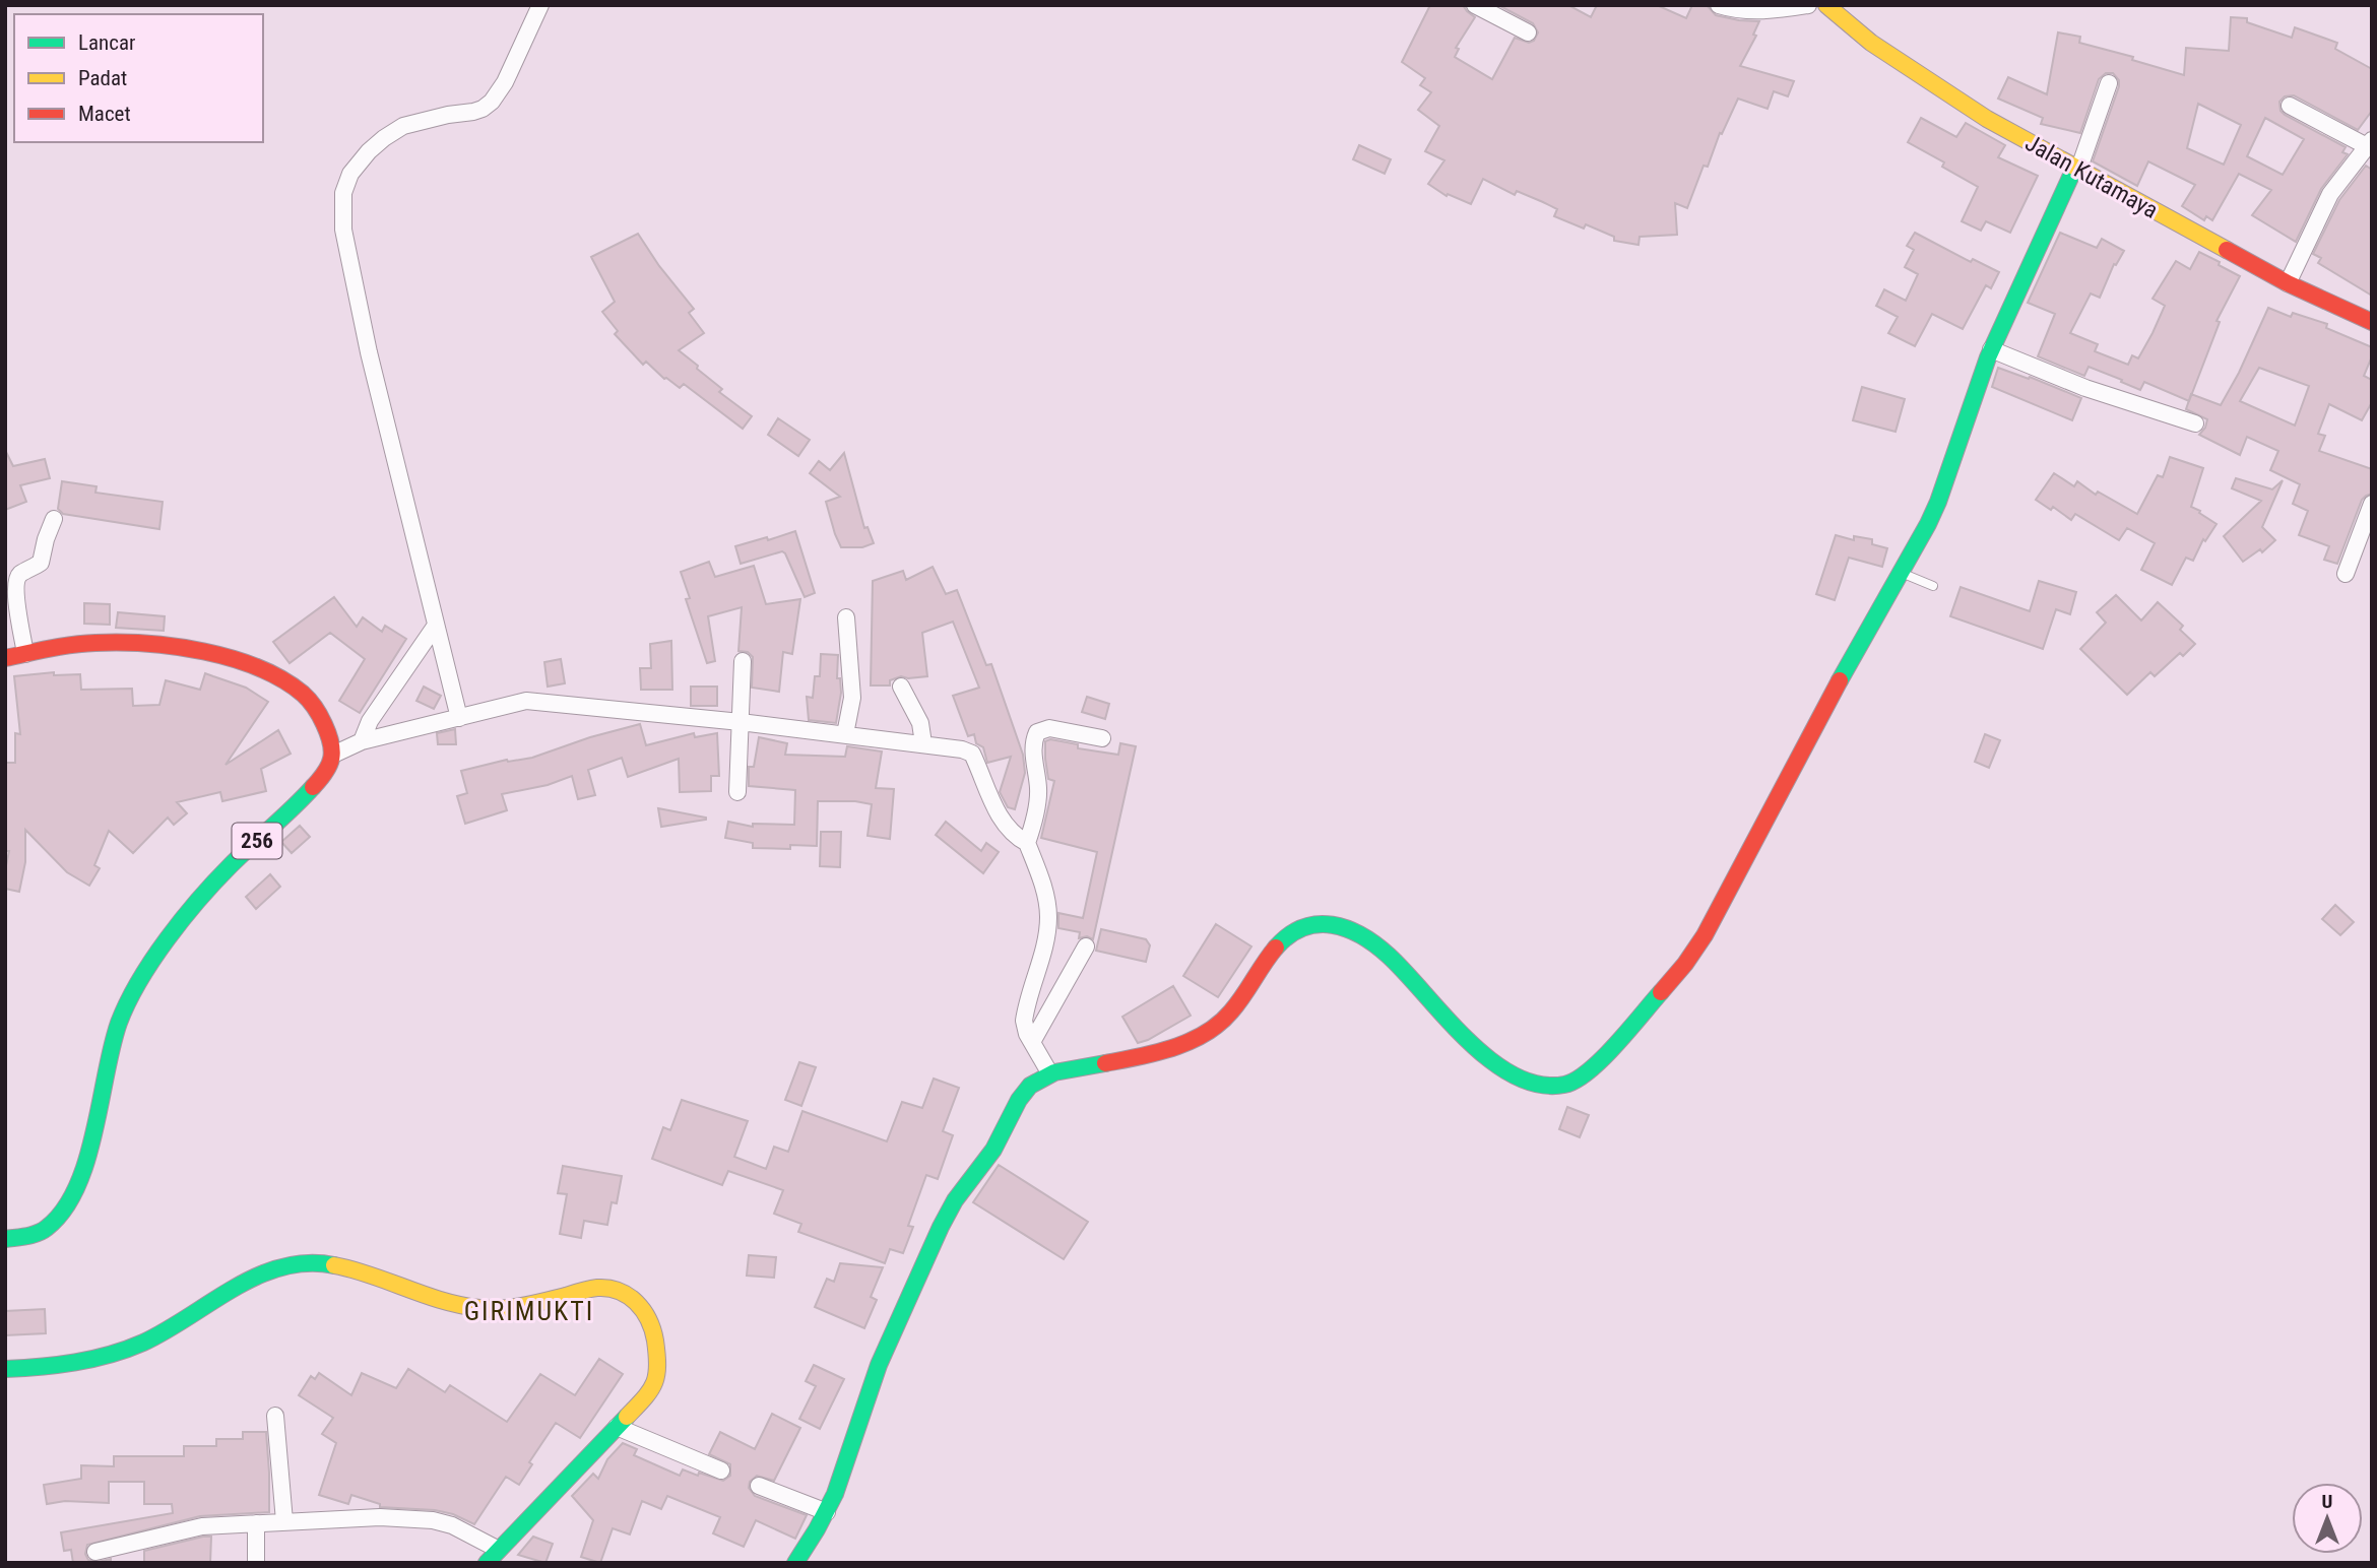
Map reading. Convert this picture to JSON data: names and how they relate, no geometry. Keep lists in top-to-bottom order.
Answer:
{
  "streets": {
    "main road": ["Jalan Kutamaya", "256"]
  },
  "districts": ["GIRIMUKTI"],
  "legend": ["Lancar", "Padat", "Macet"],
  "north": "top"
}
